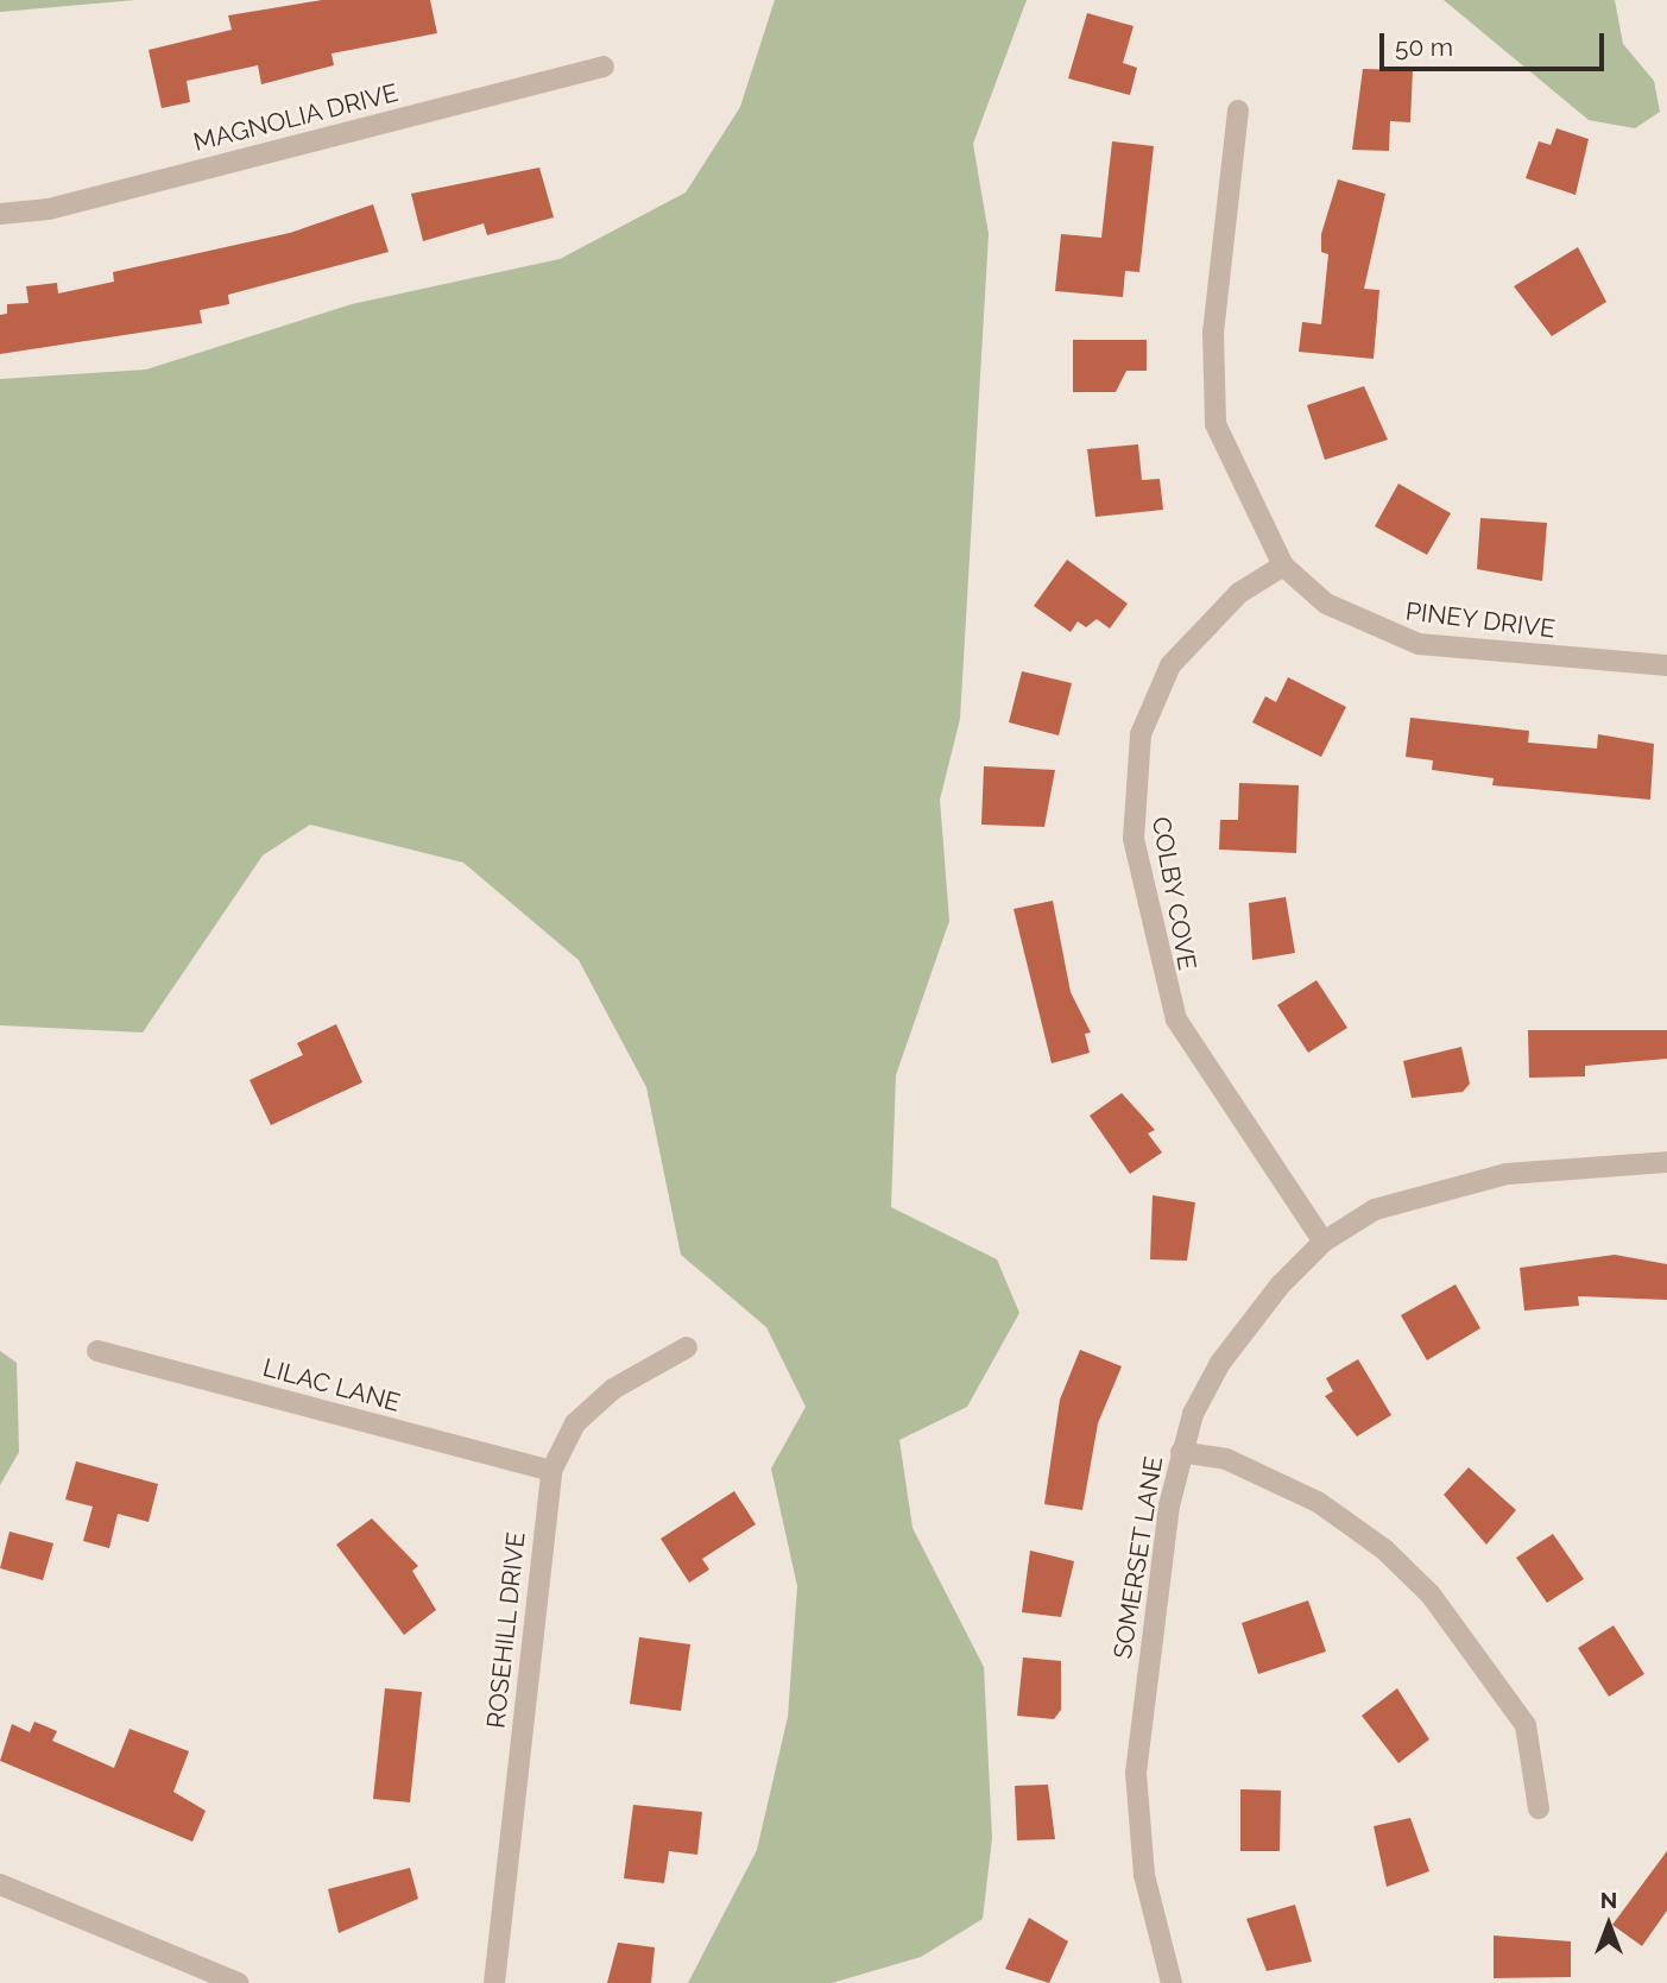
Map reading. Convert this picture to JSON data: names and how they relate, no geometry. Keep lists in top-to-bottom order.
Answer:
{
  "streets": {
    "street": [
      "MAGNOLIA DRIVE",
      "PINEY DRIVE",
      "COLBY COVE",
      "LILAC LANE",
      "SOMERSET LANE",
      "ROSEHILL DRIVE"
    ]
  },
  "crossings": [
    ["PINEY DRIVE", "COLBY COVE"],
    ["COLBY COVE", "SOMERSET LANE"],
    ["LILAC LANE", "ROSEHILL DRIVE"]
  ],
  "scale_bar": "50 m",
  "north": "top"
}
